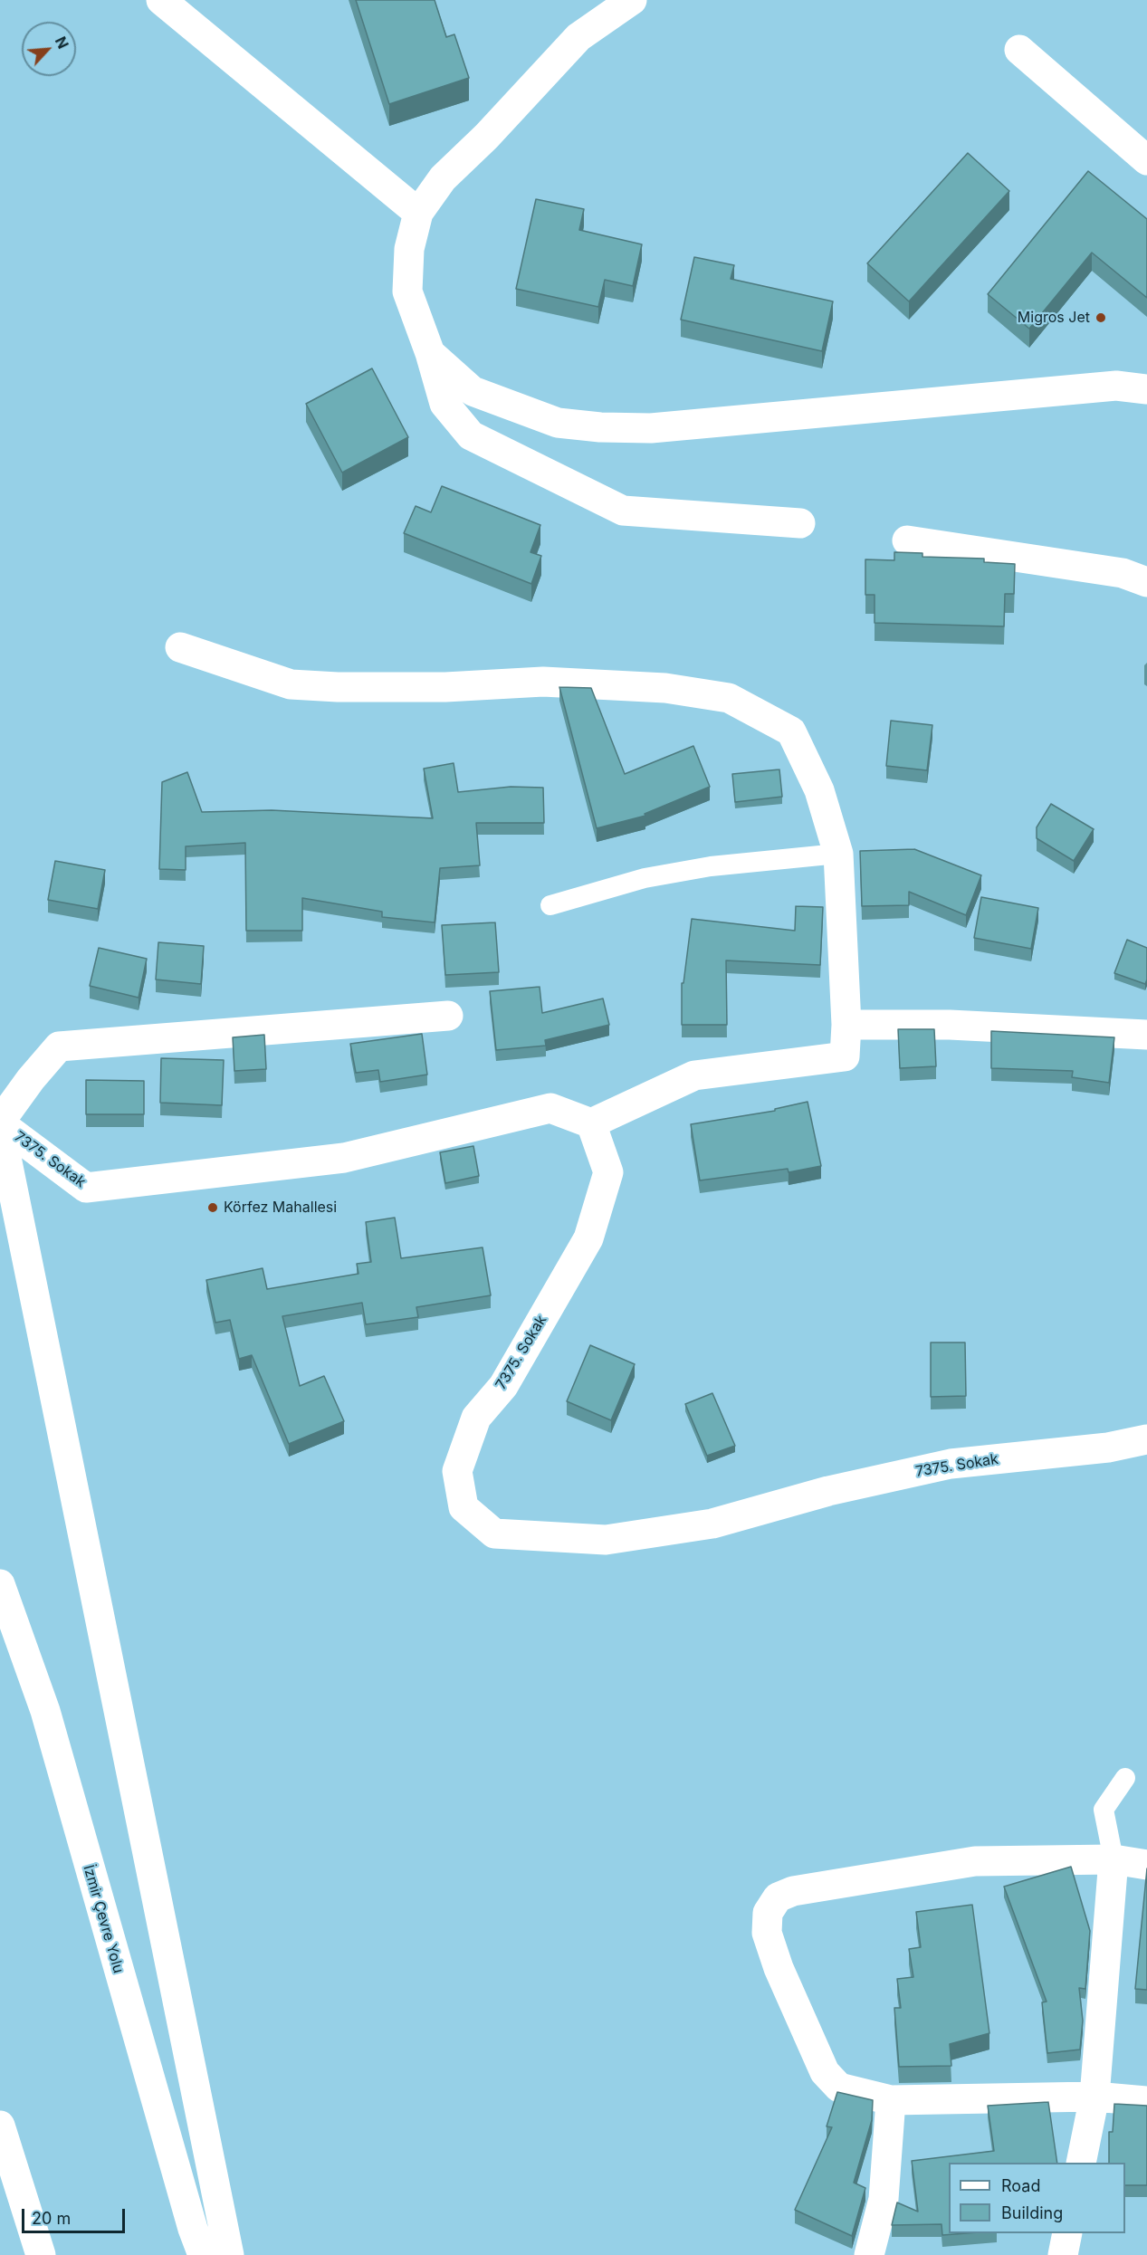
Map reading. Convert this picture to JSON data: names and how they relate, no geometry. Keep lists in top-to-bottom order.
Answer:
{
  "streets": {
    "main road": ["7375. Sokak", "İzmir Çevre Yolu"]
  },
  "places": ["Migros Jet", "Körfez Mahallesi"],
  "legend": ["Road", "Building"],
  "scale_bar": "20 m",
  "north": "top right"
}
